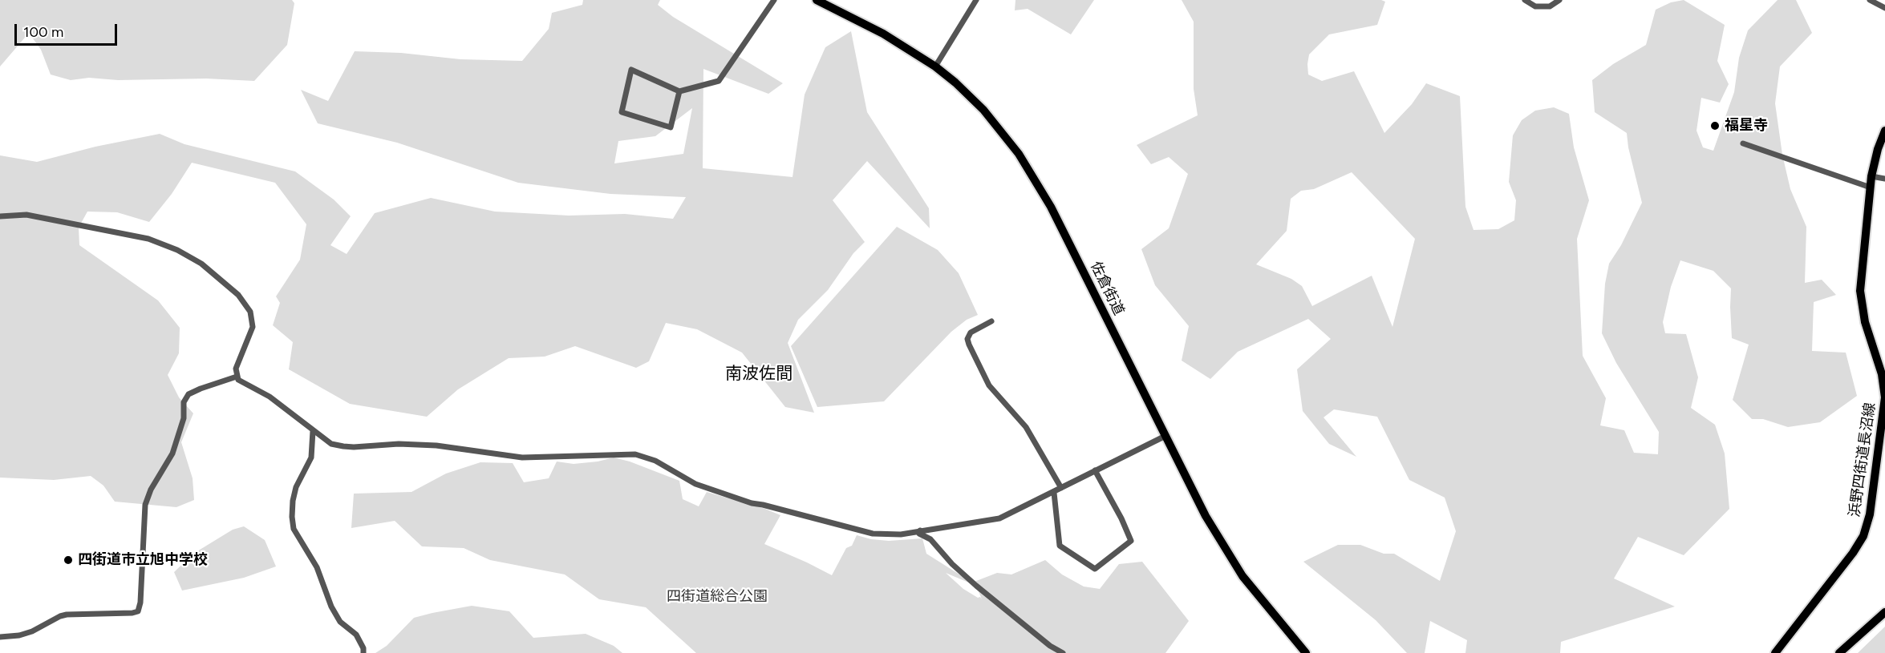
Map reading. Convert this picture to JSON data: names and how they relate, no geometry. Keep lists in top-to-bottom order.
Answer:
{
  "streets": {
    "main road": ["佐倉街道", "浜野四街道長沼線"]
  },
  "districts": ["南波佐間"],
  "parks": ["四街道総合公園"],
  "places": ["福星寺", "四街道市立旭中学校"],
  "scale_bar": "100 m"
}
